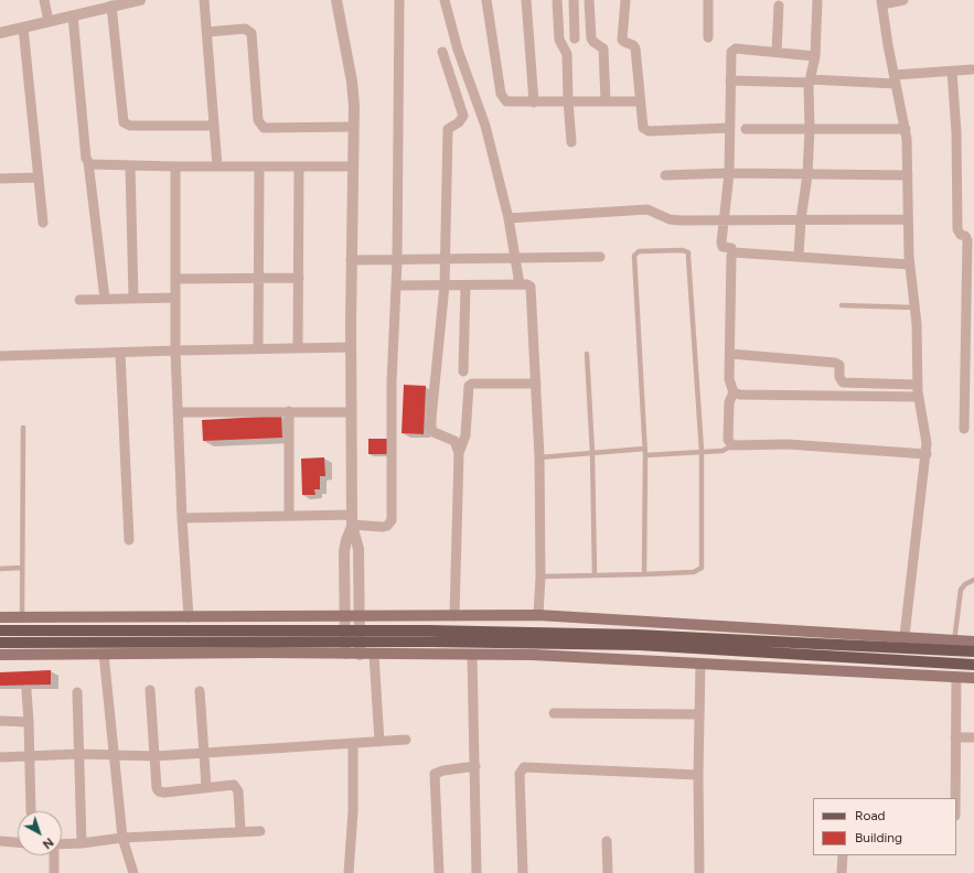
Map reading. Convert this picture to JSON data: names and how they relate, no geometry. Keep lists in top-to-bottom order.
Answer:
{
  "legend": ["Road", "Building"],
  "north": "bottom right"
}
